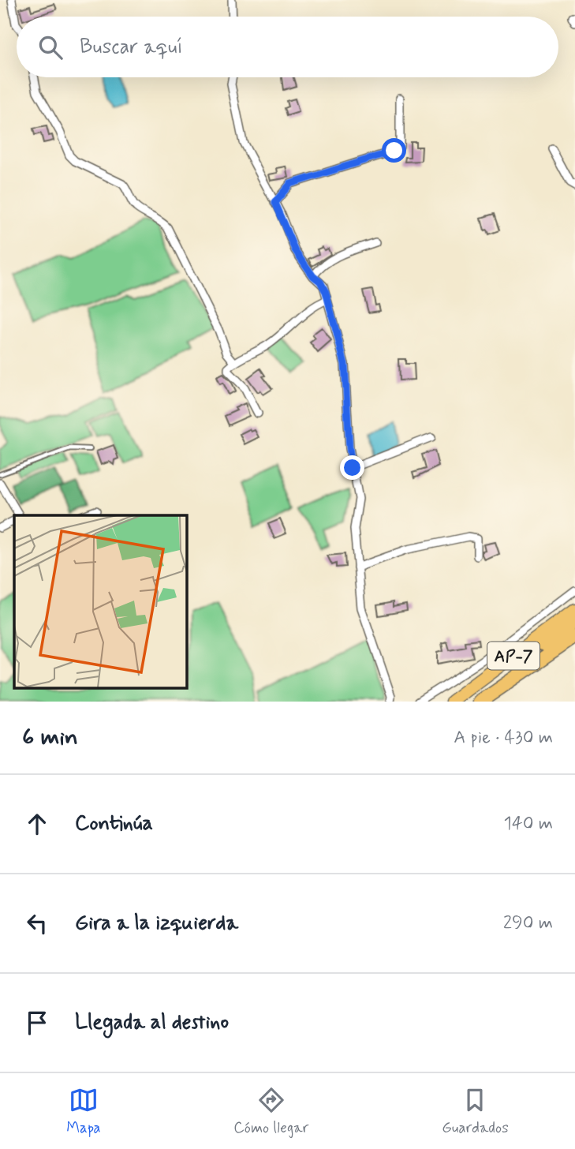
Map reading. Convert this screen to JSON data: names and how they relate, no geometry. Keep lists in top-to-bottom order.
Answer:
{
  "streets": {
    "highway": ["AP-7"]
  },
  "page": {
    "search": "Buscar aquí",
    "heading": ["6 min", "A pie · 430 m"],
    "list": [
      ["Continúa", "140 m"],
      ["Gira a la izquierda", "290 m"],
      "Llegada al destino"
    ],
    "nav": ["Mapa", "Cómo llegar", "Guardados"]
  }
}
